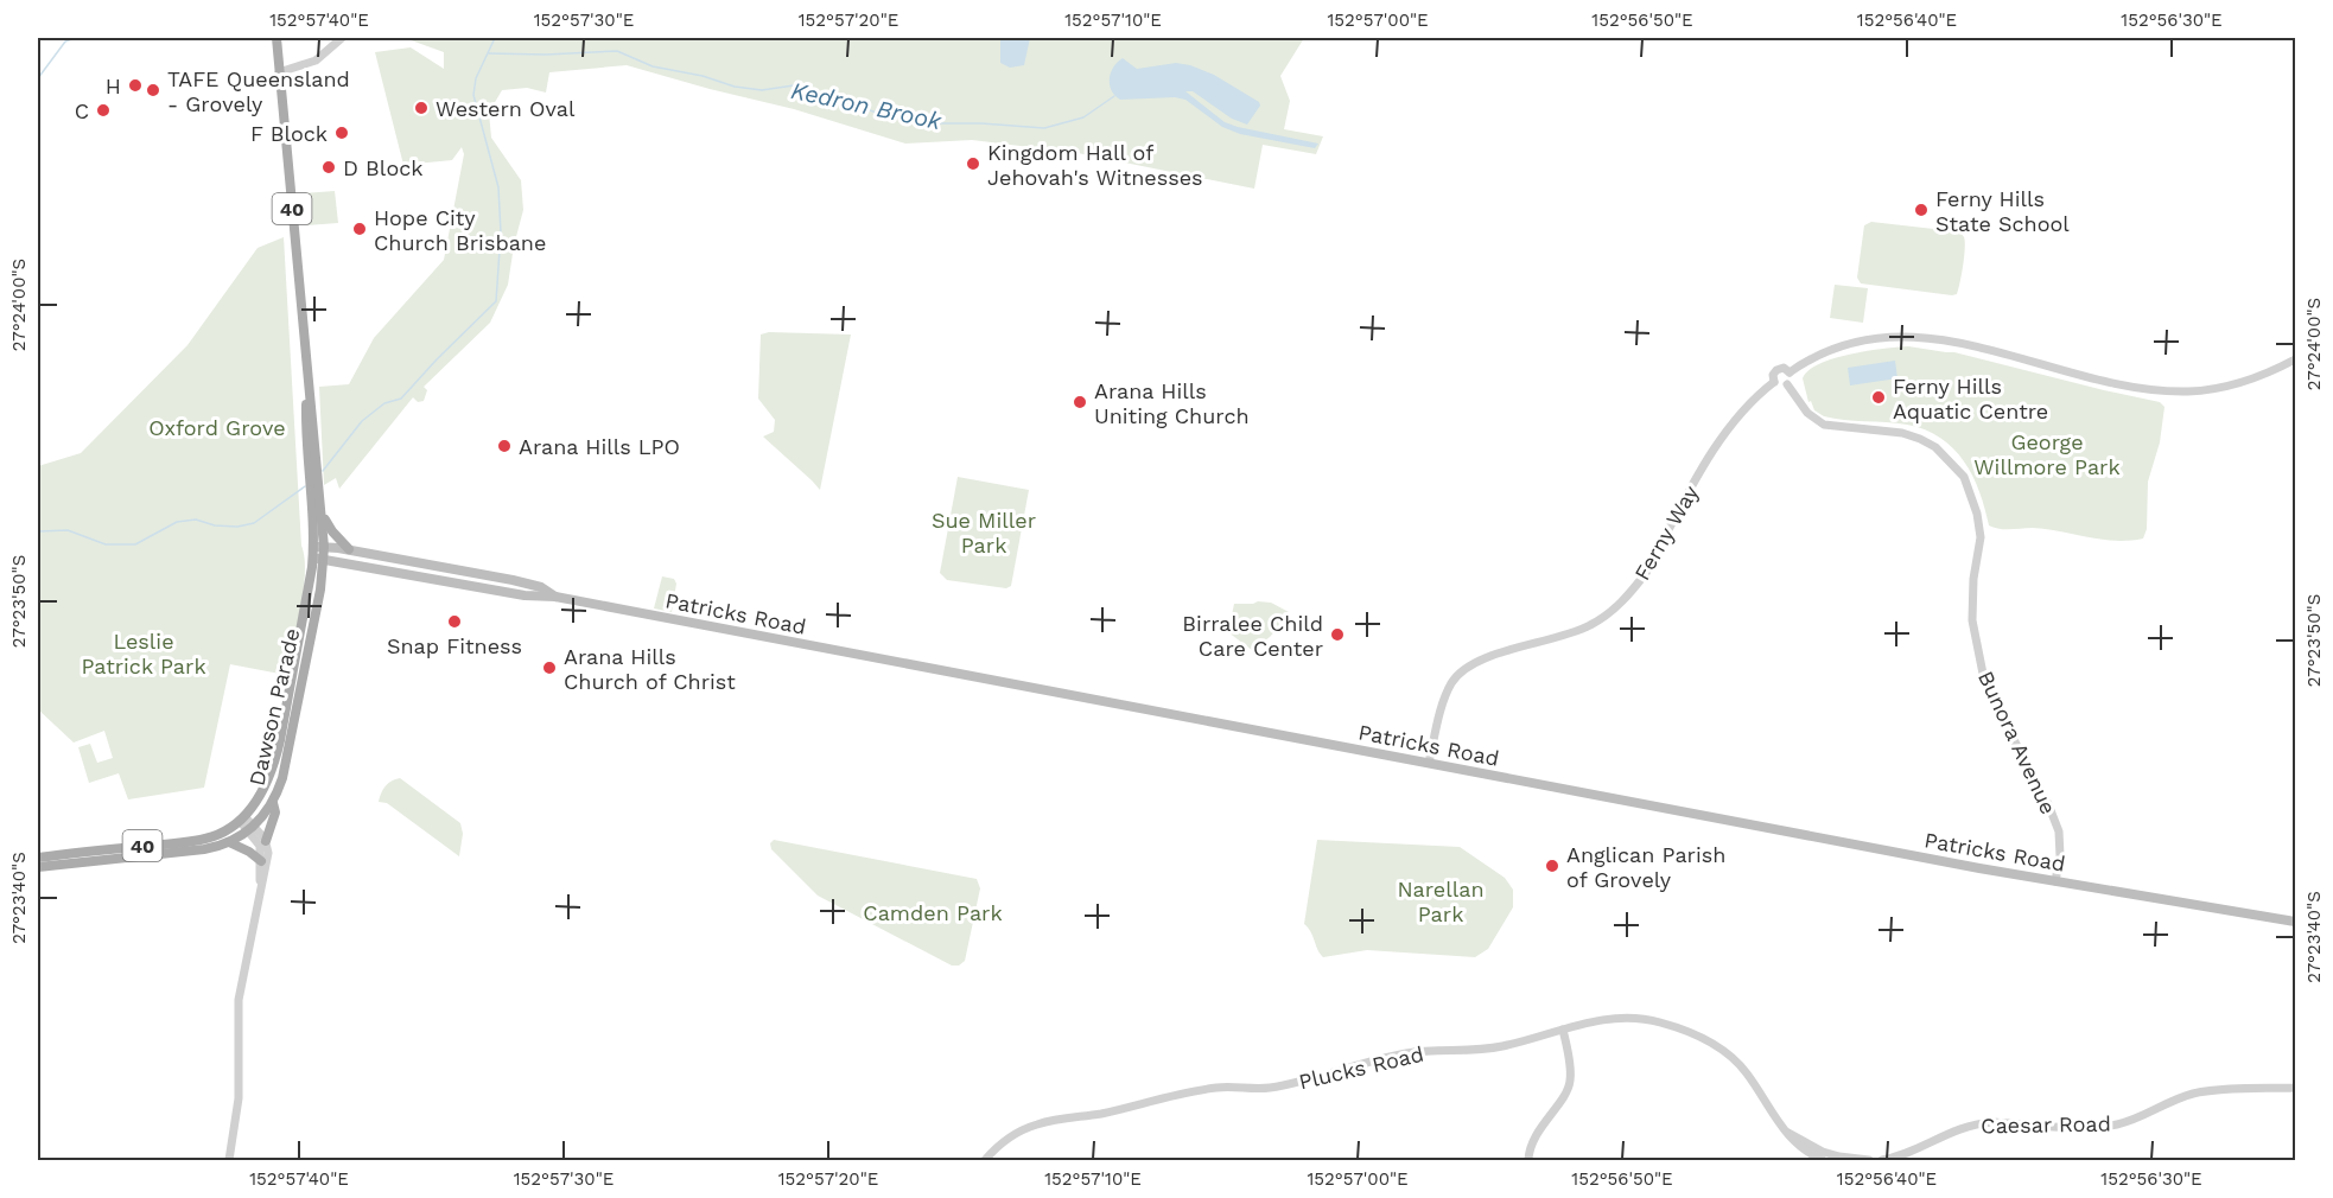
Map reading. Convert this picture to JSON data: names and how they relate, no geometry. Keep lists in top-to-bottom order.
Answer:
{
  "streets": {
    "main road": ["40", "Patricks Road", "Dawson Parade"],
    "street": [
      "Ferny Way",
      "Bunora Avenue",
      "Plucks Road",
      "Caesar Road"
    ]
  },
  "crossings": [
    ["40", "Dawson Parade"],
    ["Ferny Way", "Patricks Road"],
    ["Ferny Way", "Bunora Avenue"],
    ["Patricks Road", "Dawson Parade"],
    ["Patricks Road", "Bunora Avenue"]
  ],
  "water": ["Kedron Brook"],
  "parks": [
    "Oxford Grove",
    "George Willmore Park",
    "Sue Miller Park",
    "Leslie Patrick Park",
    "Narellan Park",
    "Camden Park"
  ],
  "places": [
    "H",
    "TAFE Queensland - Grovely",
    "Western Oval",
    "C",
    "F Block",
    "Kingdom Hall of Jehovah's Witnesses",
    "D Block",
    "Ferny Hills State School",
    "Hope City Church Brisbane",
    "Ferny Hills Aquatic Centre",
    "Arana Hills Uniting Church",
    "Arana Hills LPO",
    "Snap Fitness",
    "Birralee Child Care Center",
    "Arana Hills Church of Christ",
    "Anglican Parish of Grovely"
  ],
  "coordinates": [
    "152°57'40\"E",
    "152°57'30\"E",
    "152°57'20\"E",
    "152°57'10\"E",
    "152°57'00\"E",
    "152°56'50\"E",
    "152°56'40\"E",
    "152°56'30\"E",
    "27°24'00\"S",
    "27°23'50\"S",
    "27°23'40\"S"
  ]
}
